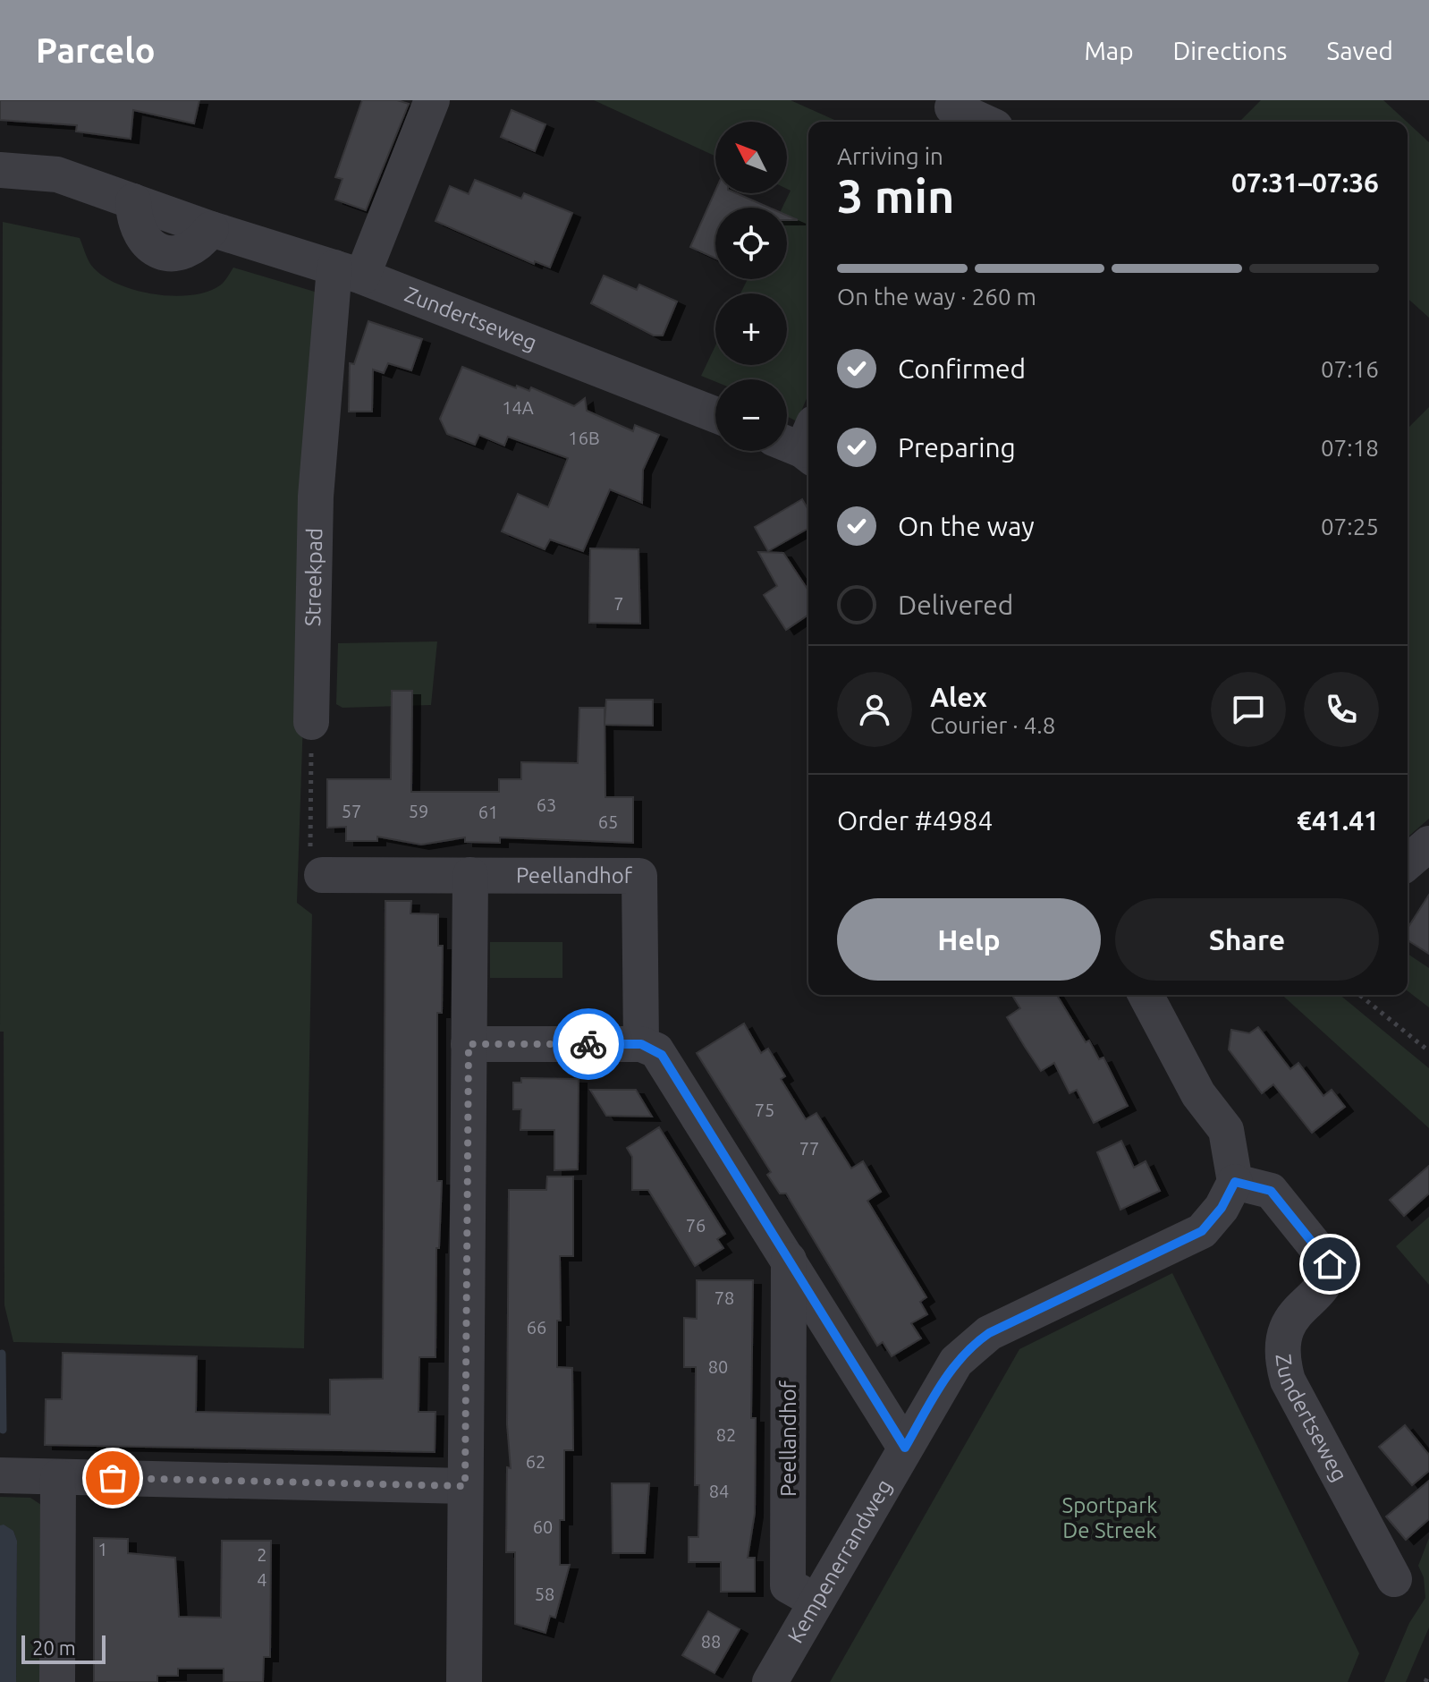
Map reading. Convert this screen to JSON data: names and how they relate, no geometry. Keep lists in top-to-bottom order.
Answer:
{
  "streets": {
    "street": [
      "Zundertseweg",
      "Streekpad",
      "Peellandhof",
      "Kempenerrandweg"
    ]
  },
  "crossings": [
    ["Zundertseweg", "Streekpad"],
    ["Zundertseweg", "Kempenerrandweg"],
    ["Peellandhof", "Kempenerrandweg"]
  ],
  "parks": ["Sportpark De Streek"],
  "house_numbers": [
    "14A",
    "16B",
    "7",
    "63",
    "57",
    "59",
    "61",
    "65",
    "75",
    "77",
    "76",
    "78",
    "66",
    "80",
    "82",
    "62",
    "84",
    "60",
    "1",
    "2",
    "4",
    "58",
    "88"
  ],
  "scale_bar": "20 m",
  "north": "top left",
  "page": {
    "header": "Parcelo",
    "nav": ["Map", "Directions", "Saved"],
    "map_buttons": ["+", "−"],
    "heading": ["3 min", "Arriving in", "07:31–07:36"],
    "panel": [
      "Alex",
      "Courier · 4.8",
      "Order #4984",
      "€41.41"
    ],
    "bar": "On the way · 260 m",
    "list": [
      ["Confirmed", "07:16"],
      ["Preparing", "07:18"],
      ["On the way", "07:25"],
      "Delivered"
    ],
    "buttons": ["Help", "Share"],
    "scale": "20 m"
  }
}
